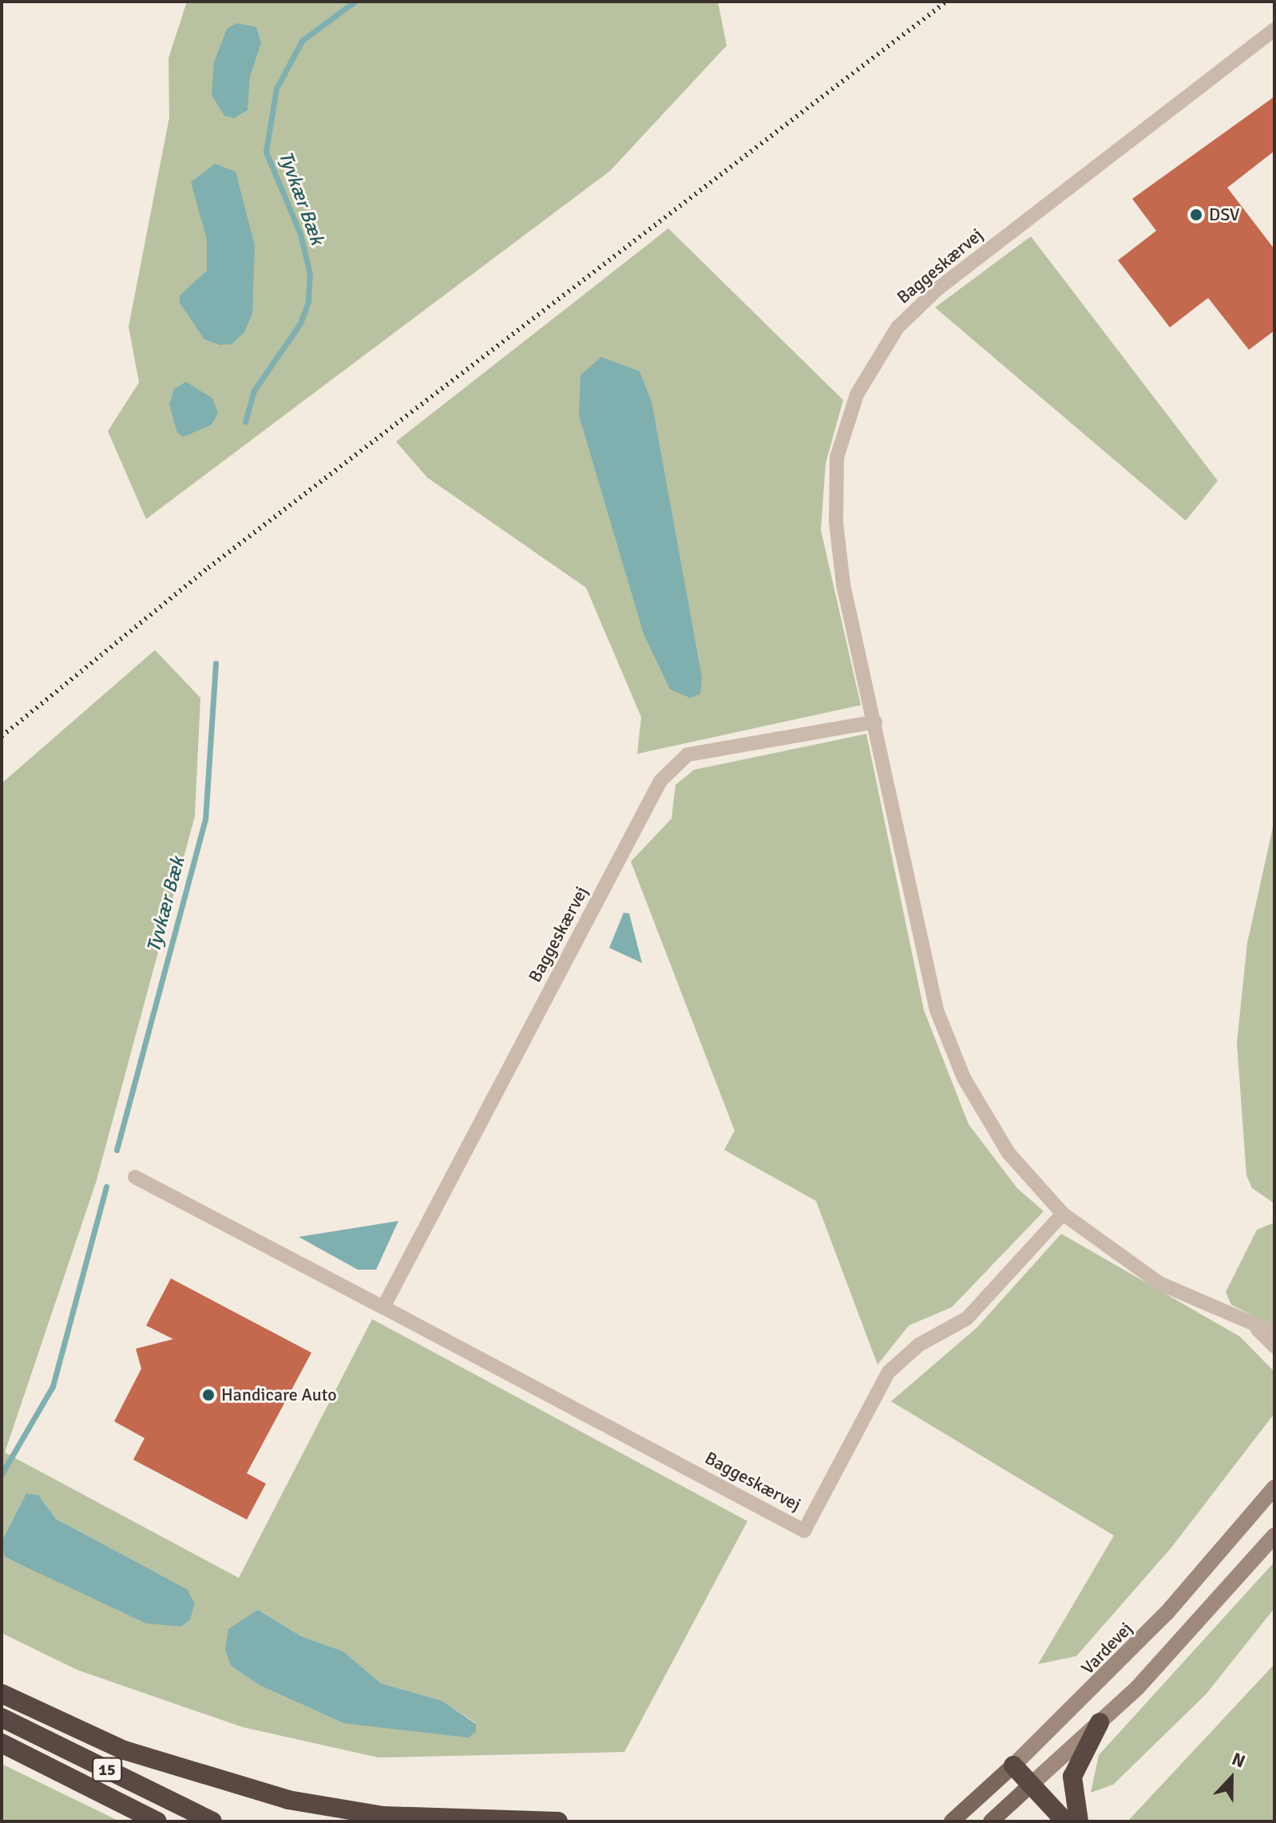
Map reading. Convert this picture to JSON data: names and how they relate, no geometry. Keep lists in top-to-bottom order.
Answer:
{
  "streets": {
    "highway": ["15"],
    "main road": ["Vardevej"],
    "street": ["Baggeskærvej"]
  },
  "water": ["Tyvkær Bæk"],
  "places": ["DSV", "Handicare Auto"],
  "north": "top"
}
